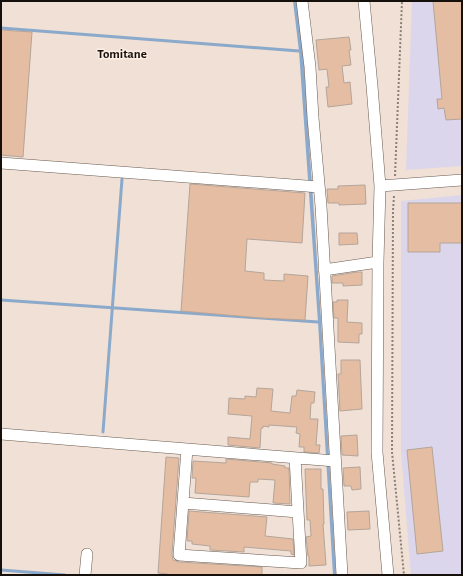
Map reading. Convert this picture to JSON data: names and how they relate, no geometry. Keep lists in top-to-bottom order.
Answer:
{
  "districts": ["Tomitane"]
}
